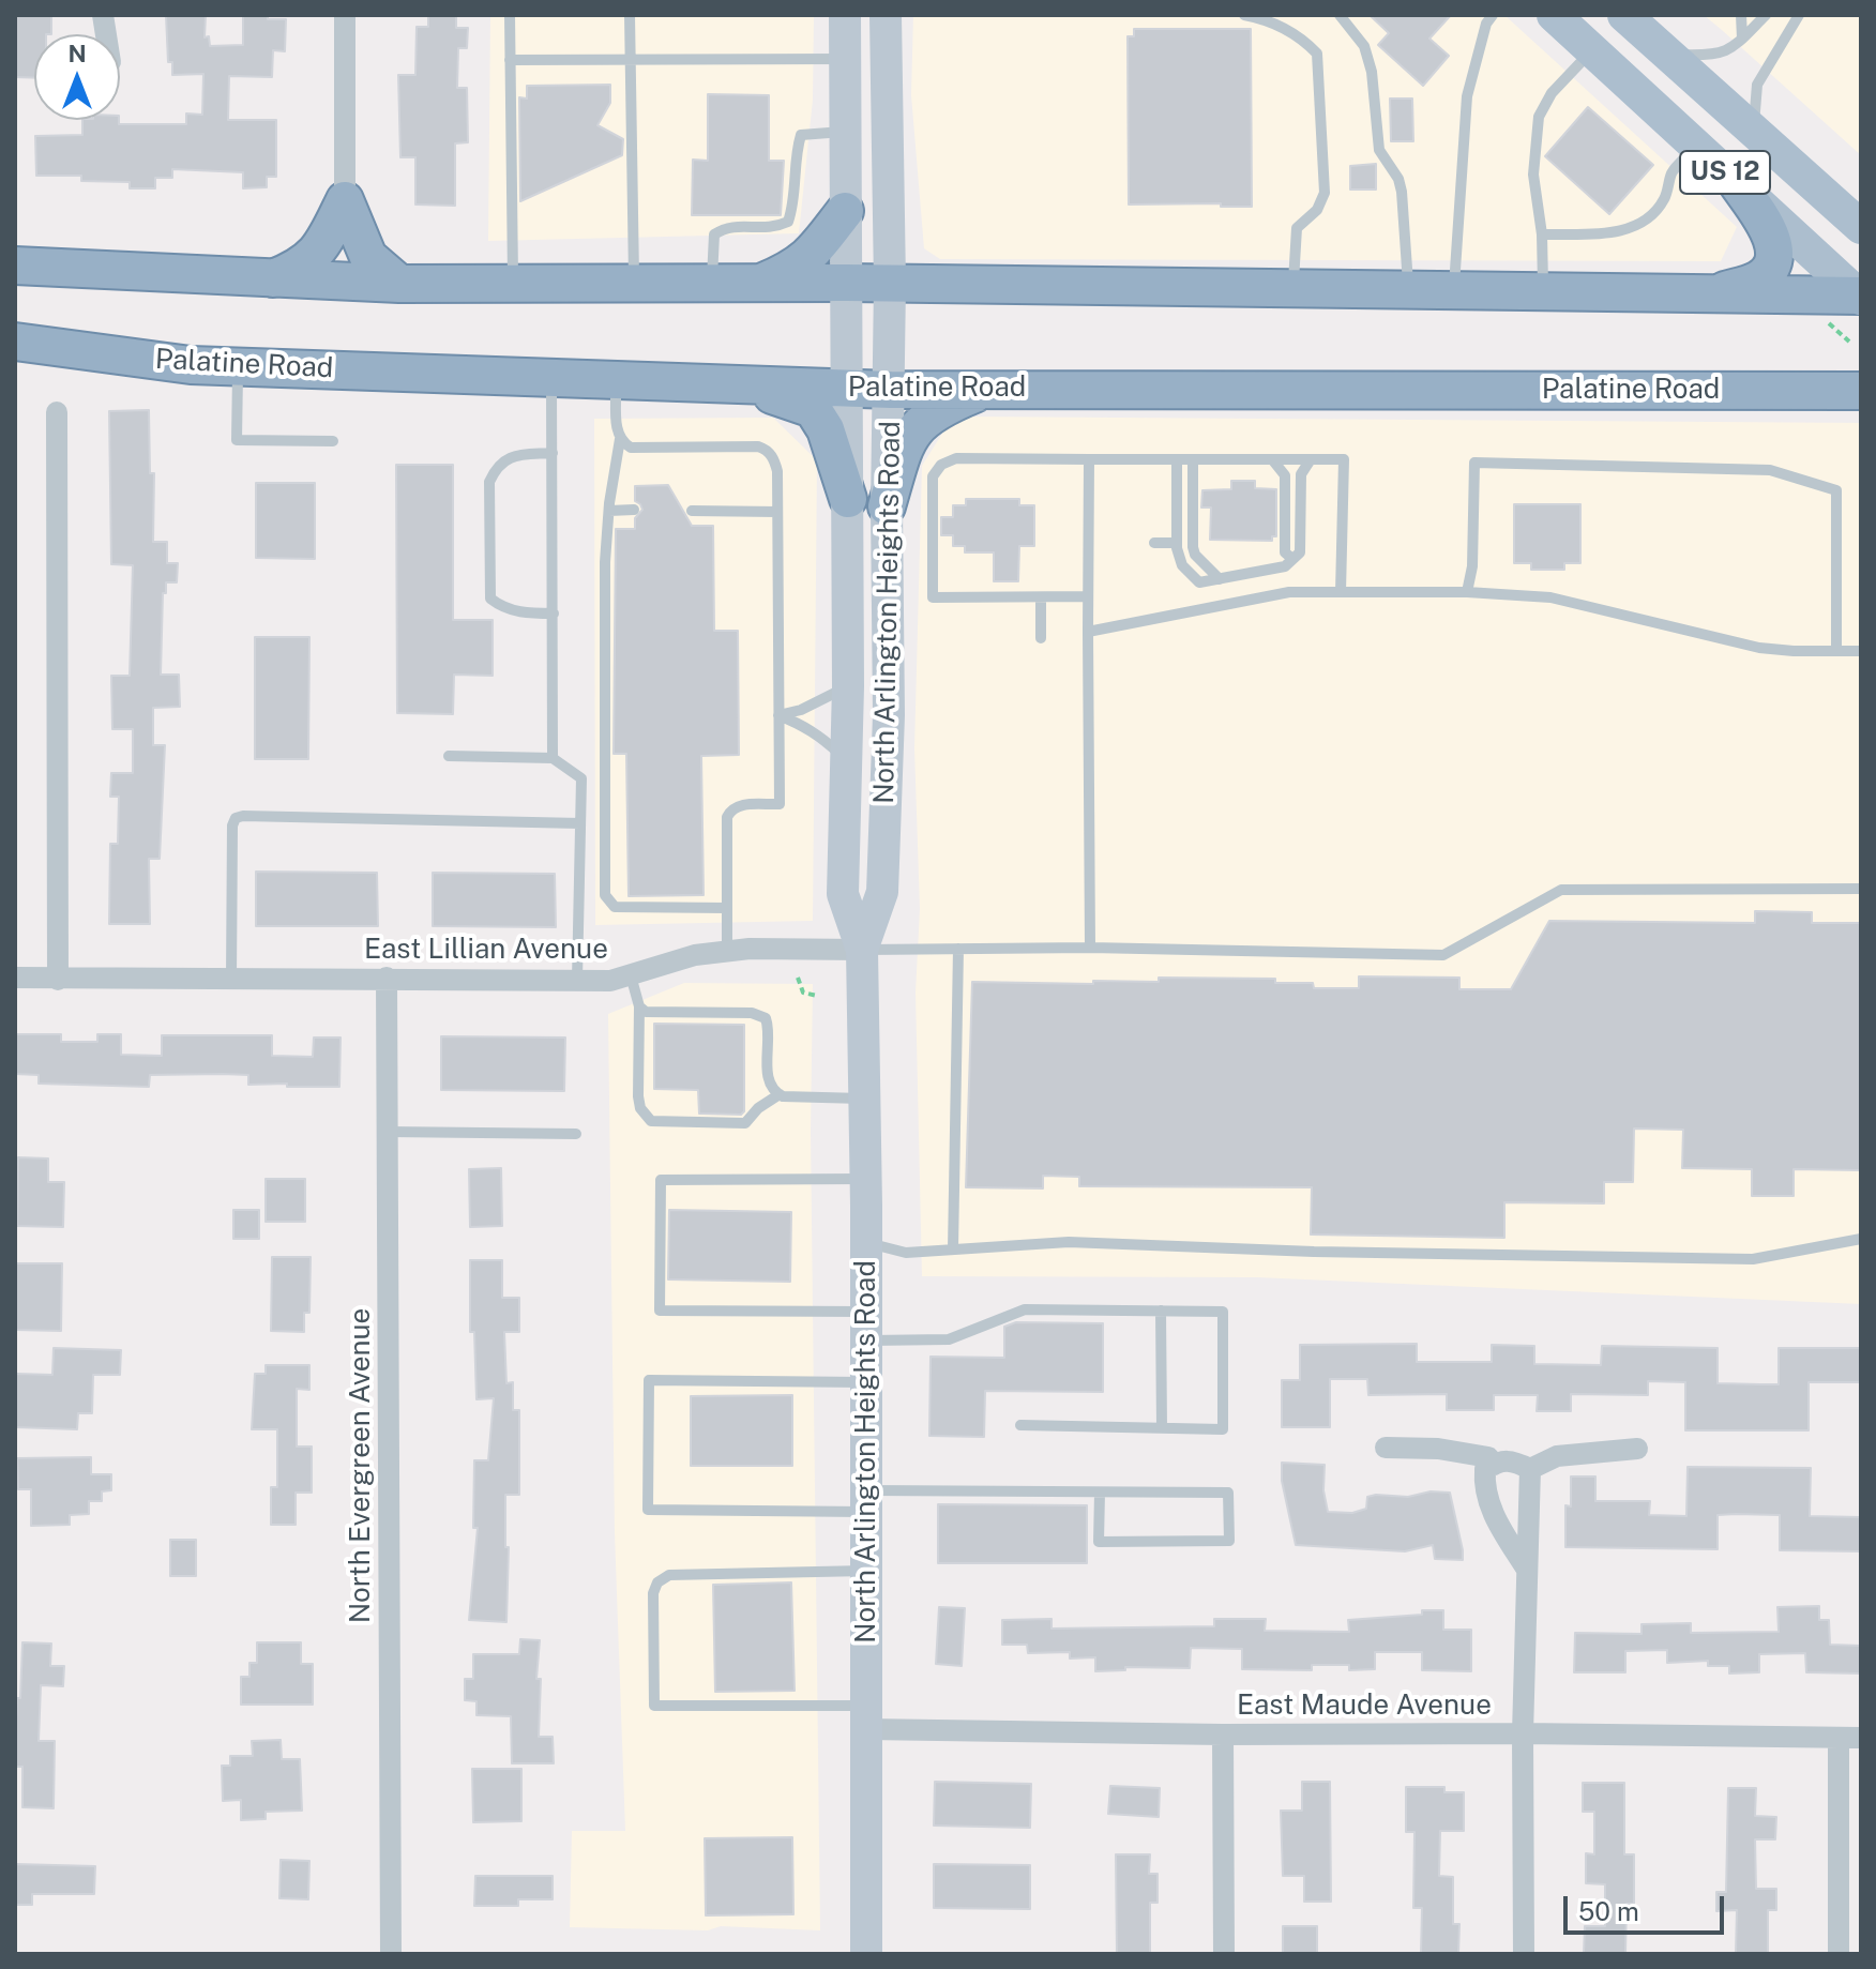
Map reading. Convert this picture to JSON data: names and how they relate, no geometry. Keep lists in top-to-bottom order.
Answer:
{
  "streets": {
    "highway": ["Palatine Road"],
    "main road": ["US 12", "North Arlington Heights Road"],
    "street": ["East Lillian Avenue", "North Evergreen Avenue", "East Maude Avenue"]
  },
  "crossings": [
    ["Palatine Road", "North Arlington Heights Road"],
    ["North Arlington Heights Road", "East Lillian Avenue"],
    ["North Arlington Heights Road", "East Maude Avenue"],
    ["East Lillian Avenue", "North Evergreen Avenue"]
  ],
  "scale_bar": "50 m",
  "north": "top"
}
